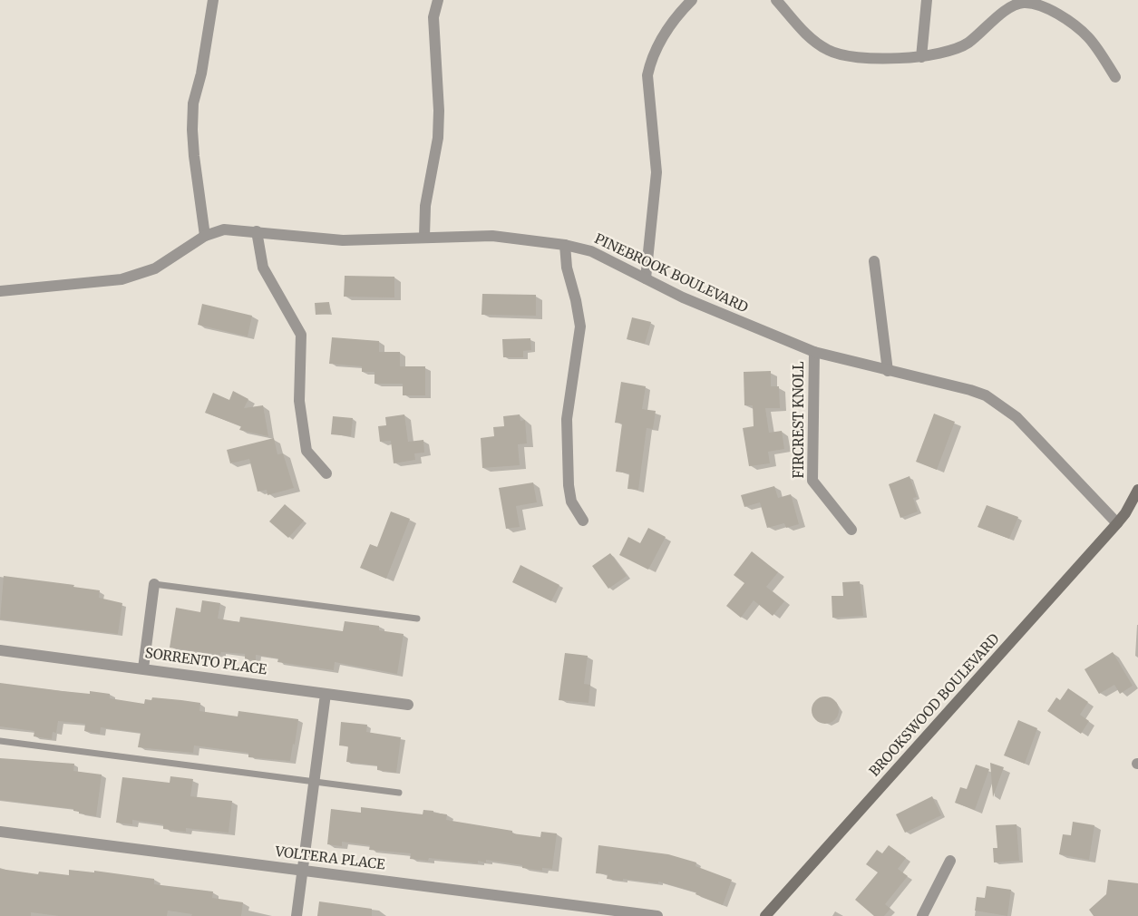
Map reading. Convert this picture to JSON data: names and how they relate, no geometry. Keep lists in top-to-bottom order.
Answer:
{
  "streets": {
    "main road": ["BROOKSWOOD BOULEVARD"],
    "street": [
      "PINEBROOK BOULEVARD",
      "FIRCREST KNOLL",
      "SORRENTO PLACE",
      "VOLTERA PLACE"
    ]
  },
  "crossings": [
    ["PINEBROOK BOULEVARD", "FIRCREST KNOLL"],
    ["PINEBROOK BOULEVARD", "BROOKSWOOD BOULEVARD"]
  ]
}
